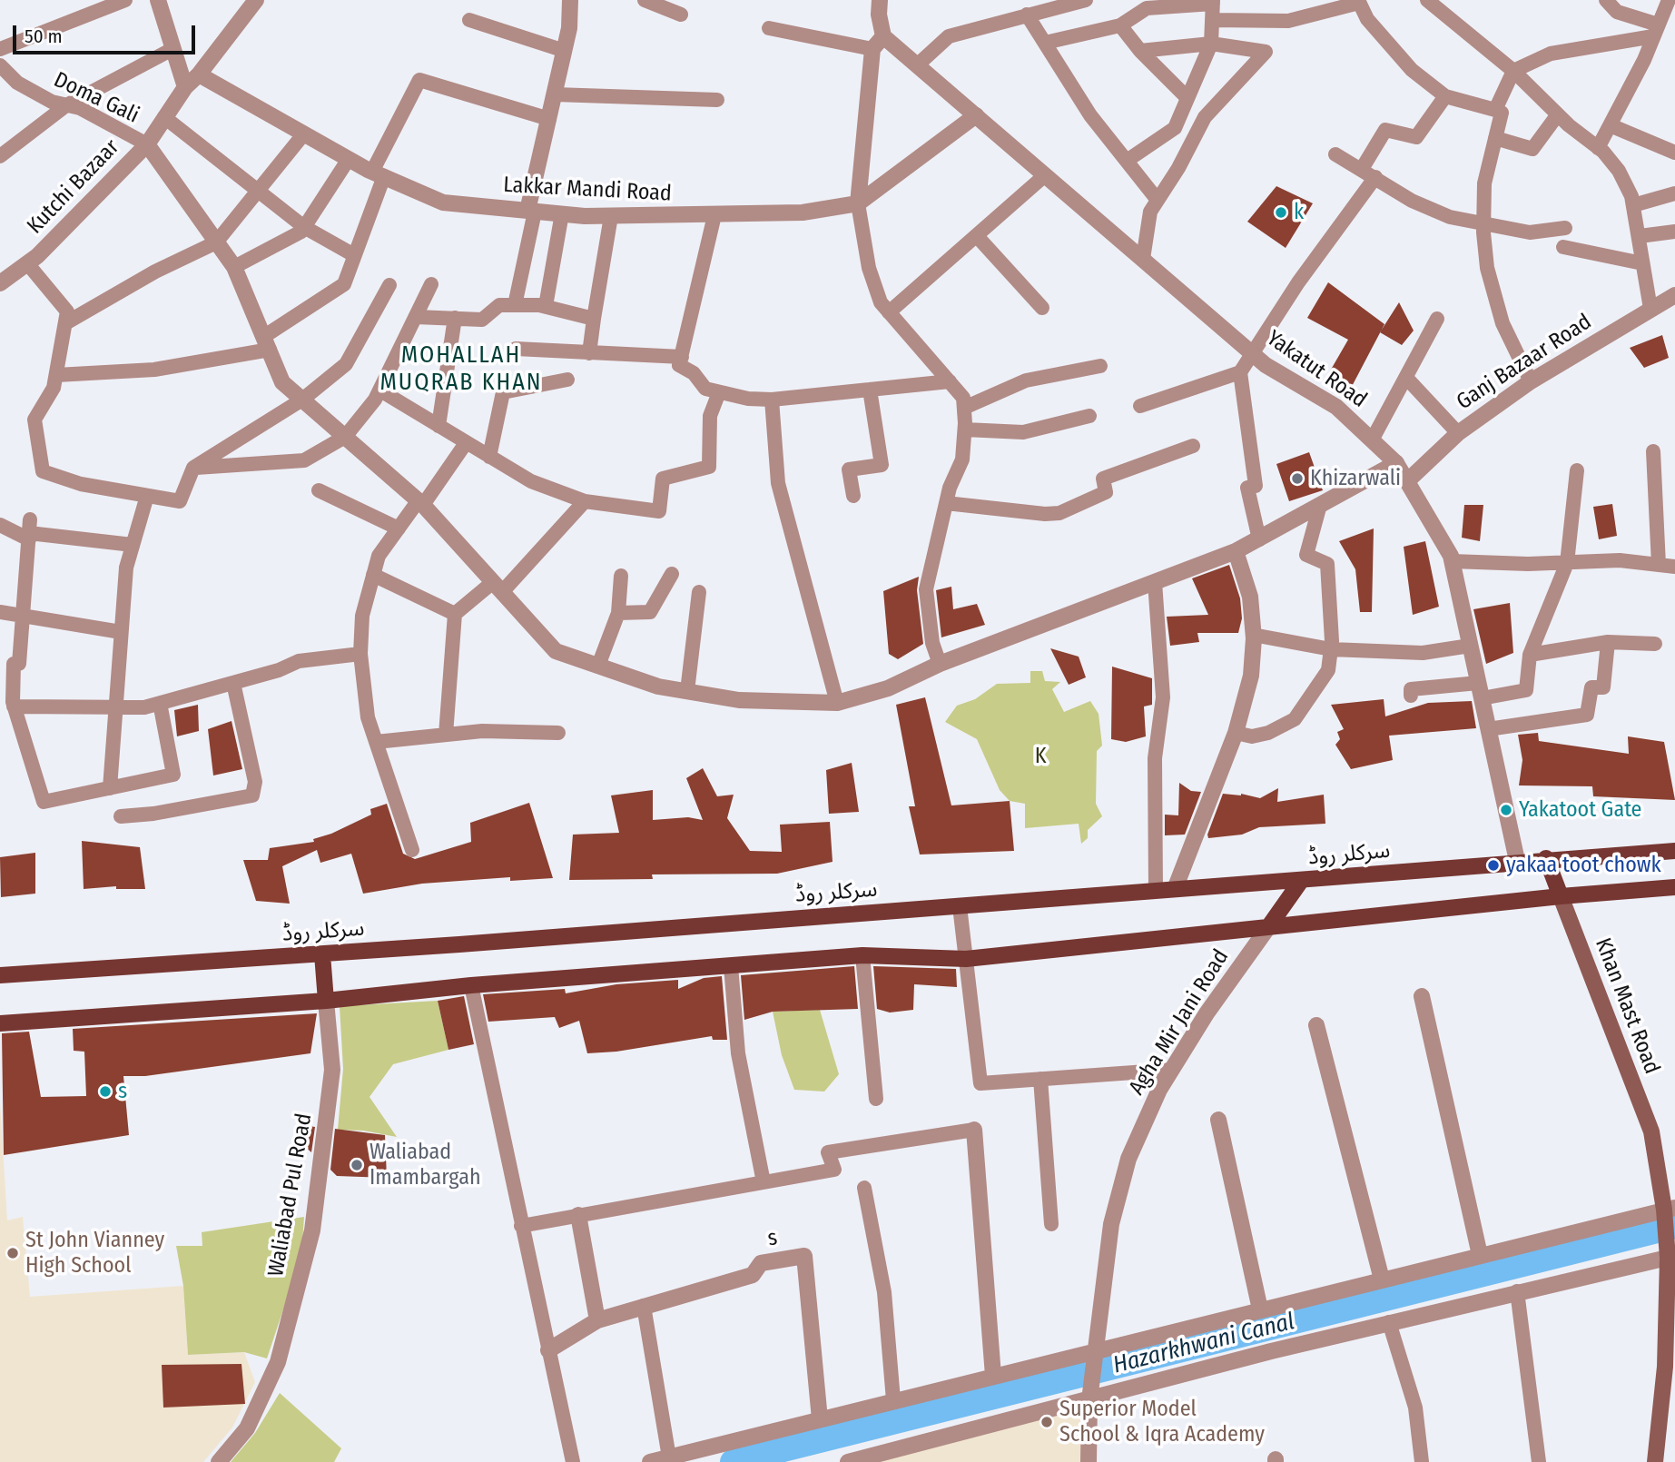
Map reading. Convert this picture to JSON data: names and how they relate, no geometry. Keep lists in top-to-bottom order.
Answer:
{
  "streets": {
    "main road": [
      "سرکلر روڈ",
      "Khan Mast Road",
      "Agha Mir Jani Road",
      "Waliabad Pul Road"
    ],
    "street": [
      "Kutchi Bazaar",
      "Lakkar Mandi Road",
      "Ganj Bazaar Road",
      "Yakatut Road",
      "s"
    ],
    "lane": ["Doma Gali"]
  },
  "crossings": [
    ["Doma Gali", "Kutchi Bazaar"],
    ["Kutchi Bazaar", "Lakkar Mandi Road"],
    ["Lakkar Mandi Road", "Yakatut Road"],
    ["Ganj Bazaar Road", "Yakatut Road"],
    ["Yakatut Road", "سرکلر روڈ"],
    ["سرکلر روڈ", "Khan Mast Road"],
    ["سرکلر روڈ", "Agha Mir Jani Road"],
    ["سرکلر روڈ", "Waliabad Pul Road"]
  ],
  "districts": ["MOHALLAH MUQRAB KHAN"],
  "water": ["Hazarkhwani Canal"],
  "parks": ["K"],
  "places": [
    "k",
    "Khizarwali",
    "Yakatoot Gate",
    "yakaa toot chowk",
    "s",
    "Waliabad Imambargah",
    "St John Vianney High School",
    "Superior Model School & Iqra Academy"
  ],
  "scale_bar": "50 m"
}
